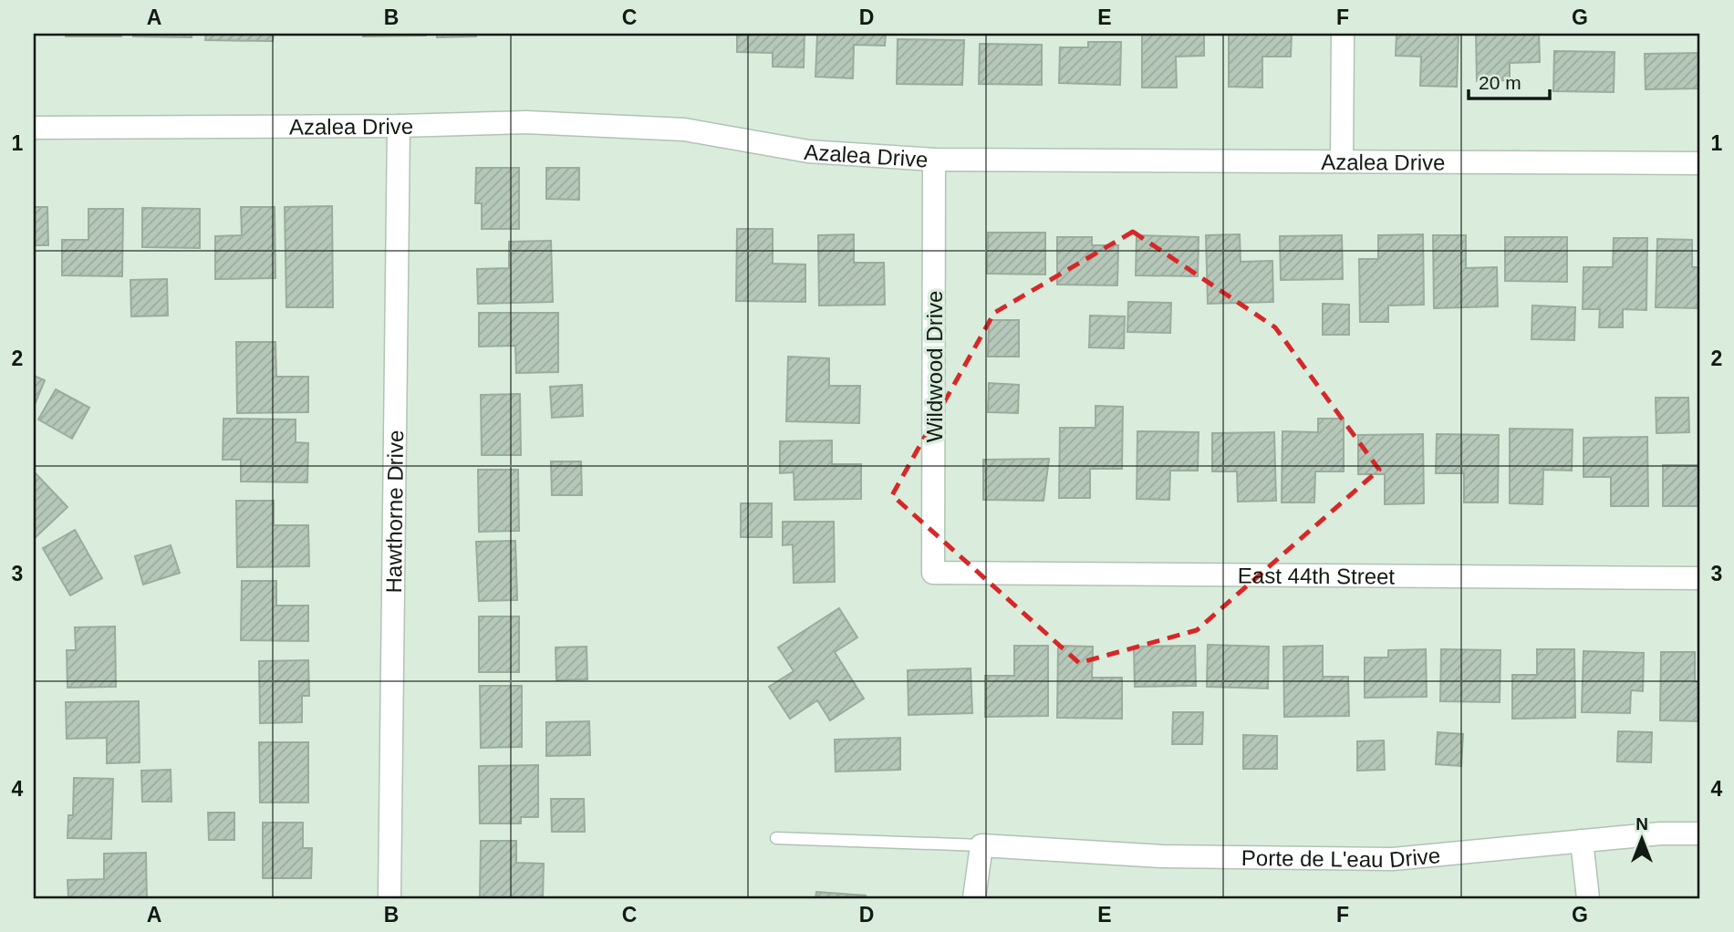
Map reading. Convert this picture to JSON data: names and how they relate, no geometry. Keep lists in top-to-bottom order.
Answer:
{
  "streets": {
    "street": [
      "Azalea Drive",
      "Wildwood Drive",
      "Hawthorne Drive",
      "East 44th Street",
      "Porte de L'eau Drive"
    ]
  },
  "crossings": [
    ["Azalea Drive", "Wildwood Drive"],
    ["Azalea Drive", "Hawthorne Drive"],
    ["Wildwood Drive", "East 44th Street"]
  ],
  "scale_bar": "20 m",
  "north": "top",
  "grid": {
    "columns": [
      "A",
      "B",
      "C",
      "D",
      "E",
      "F",
      "G"
    ],
    "rows": [
      "1",
      "2",
      "3",
      "4"
    ]
  }
}
